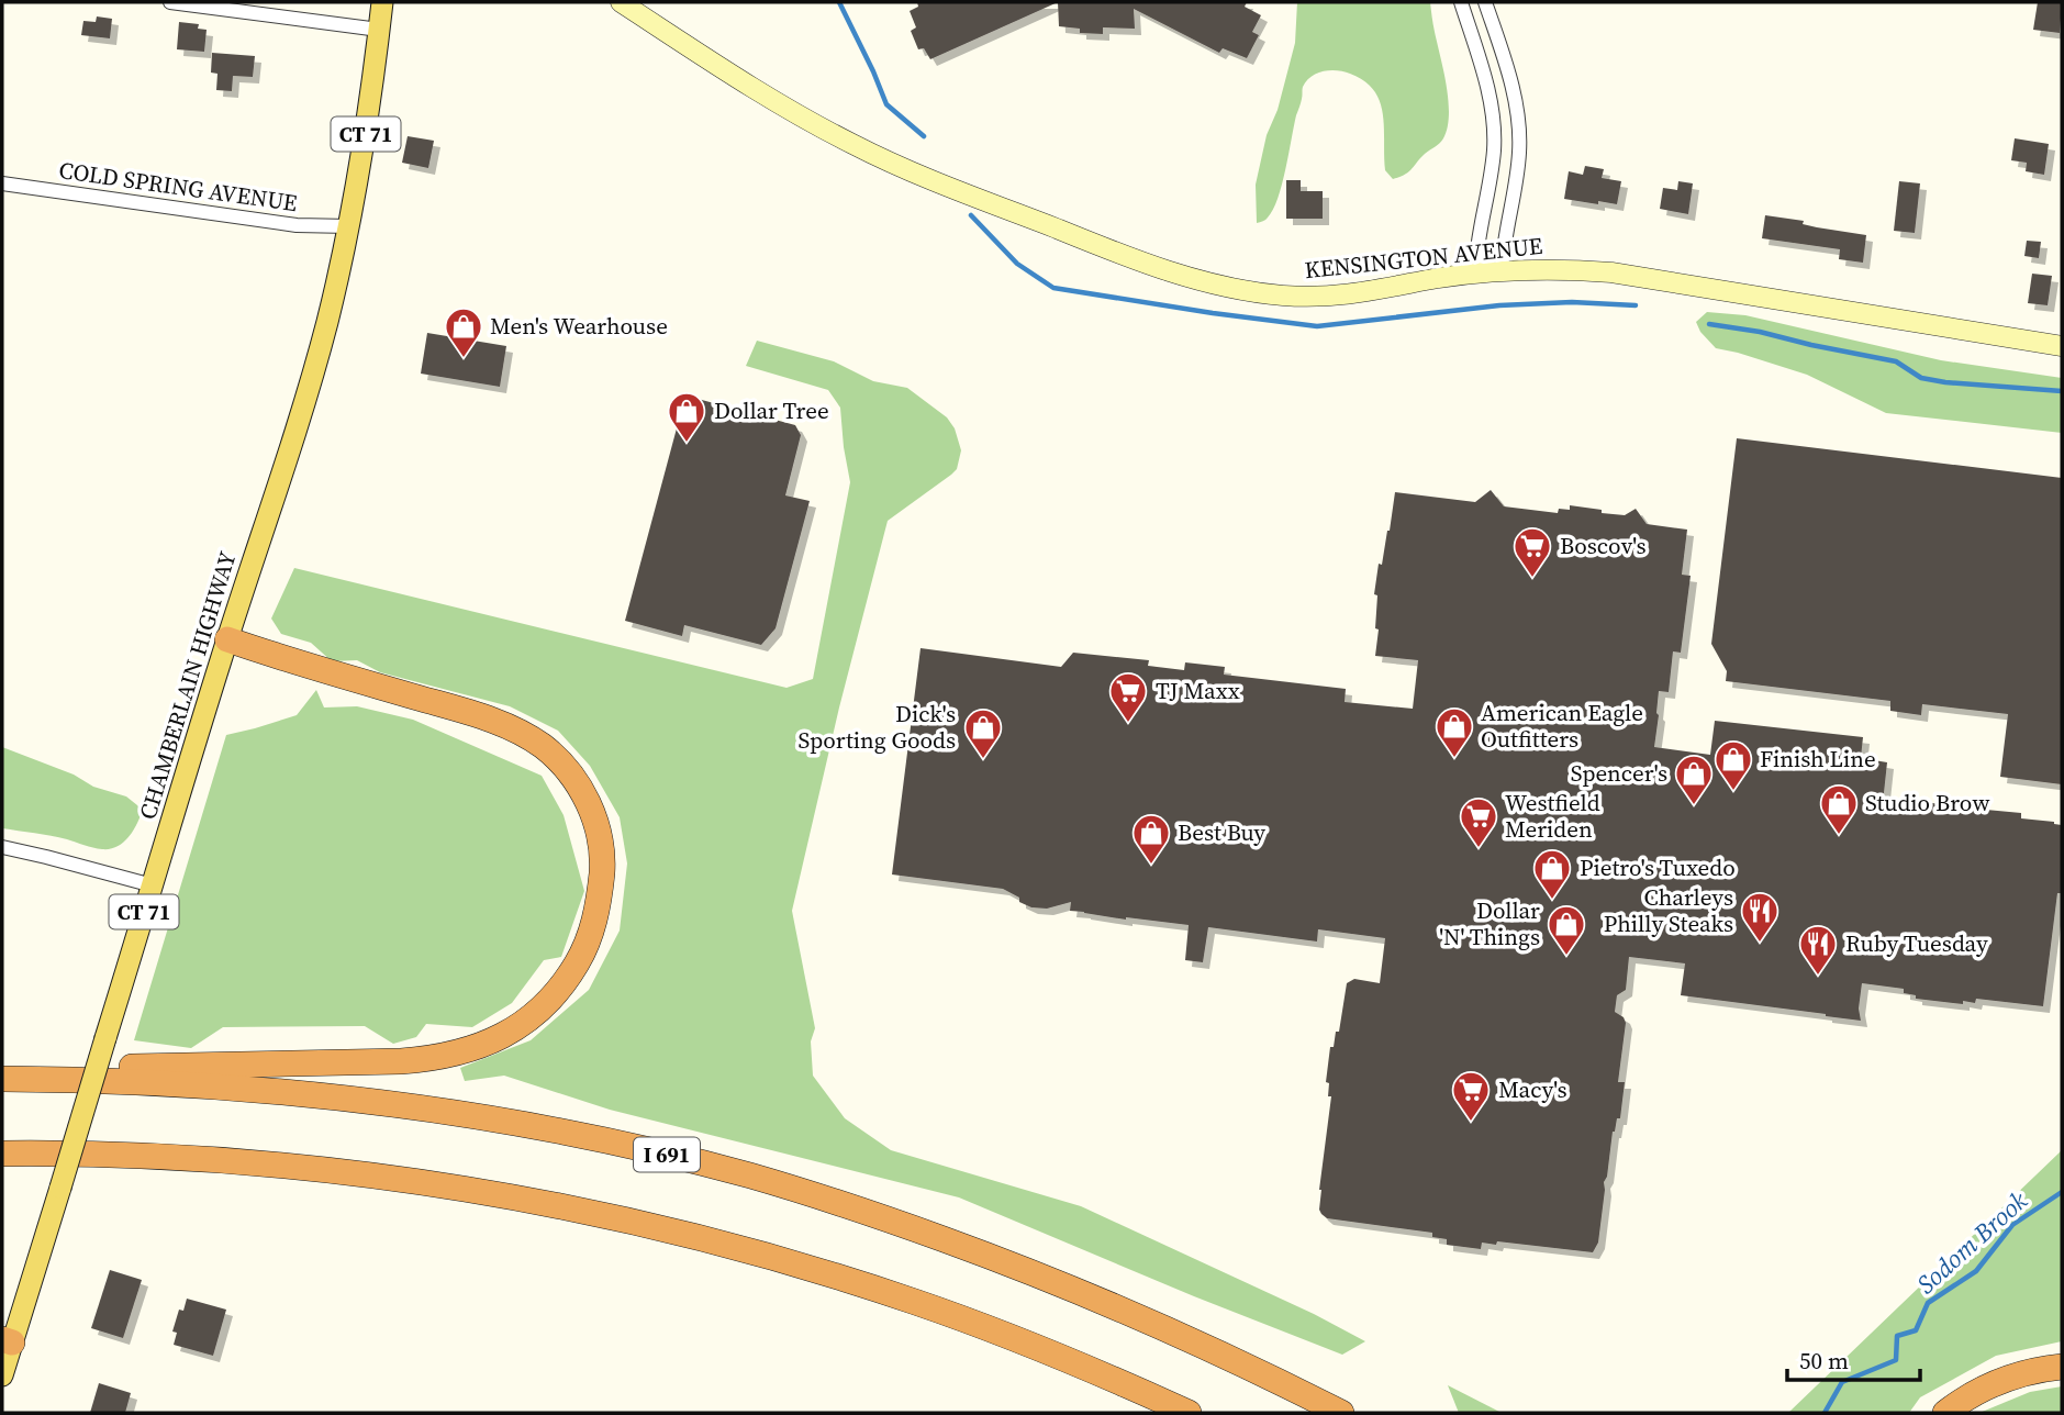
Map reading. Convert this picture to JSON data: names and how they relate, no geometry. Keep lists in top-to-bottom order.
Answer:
{
  "streets": {
    "highway": ["I 691"],
    "main road": ["CT 71", "KENSINGTON AVENUE", "CHAMBERLAIN HIGHWAY"],
    "street": ["COLD SPRING AVENUE"]
  },
  "crossings": [
    ["COLD SPRING AVENUE", "CHAMBERLAIN HIGHWAY"]
  ],
  "water": ["Sodom Brook"],
  "places": {
    "shop": [
      "Men's Wearhouse",
      "Dollar Tree",
      "American Eagle Outfitters",
      "Dick's Sporting Goods",
      "Finish Line",
      "Spencer's",
      "Studio Brow",
      "Best Buy",
      "Pietro's Tuxedo",
      "Dollar 'N' Things"
    ],
    "supermarket": [
      "Boscov's",
      "TJ Maxx",
      "Westfield Meriden",
      "Macy's"
    ],
    "restaurant": ["Charleys Philly Steaks", "Ruby Tuesday"]
  },
  "scale_bar": "50 m"
}
